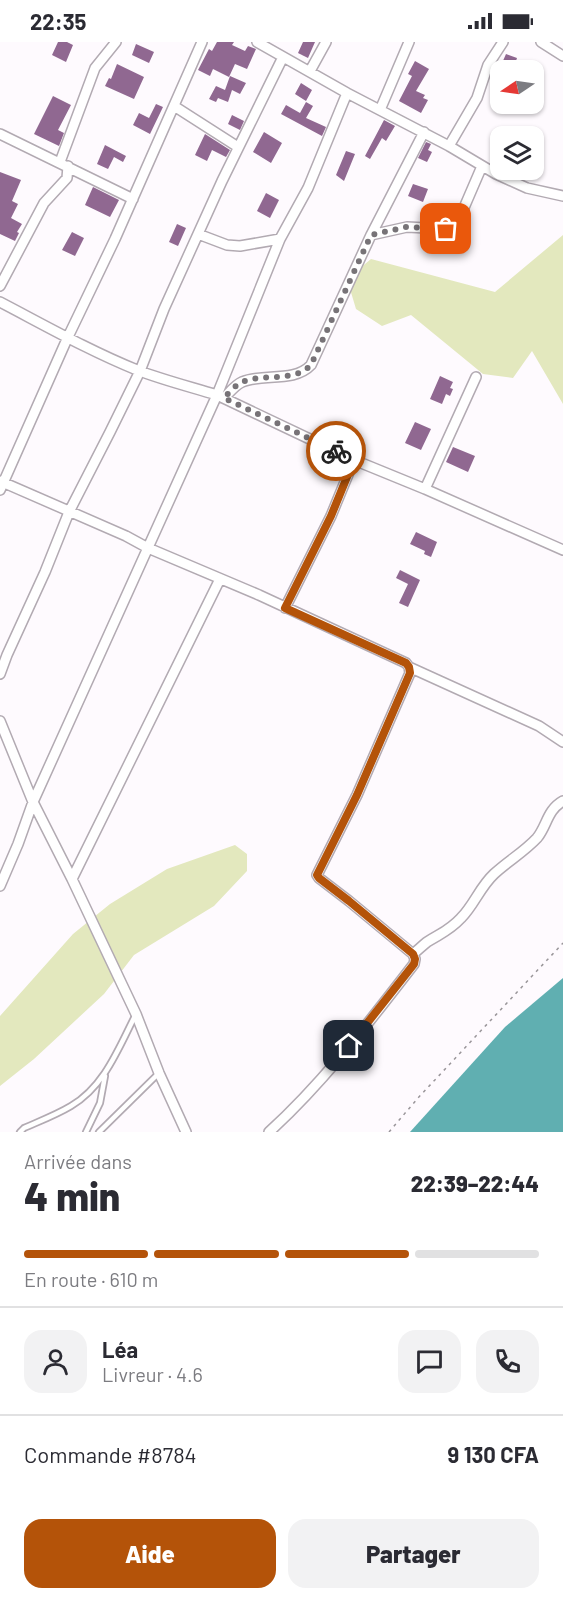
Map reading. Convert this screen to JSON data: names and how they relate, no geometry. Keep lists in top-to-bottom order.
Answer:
{
  "north": "left",
  "page": {
    "status": "22:35",
    "heading": ["4 min", "Arrivée dans", "22:39–22:44"],
    "panel": [
      "Léa",
      "Livreur · 4.6",
      "Commande #8784",
      "9 130 CFA"
    ],
    "bar": "En route · 610 m",
    "buttons": ["Aide", "Partager"]
  }
}
